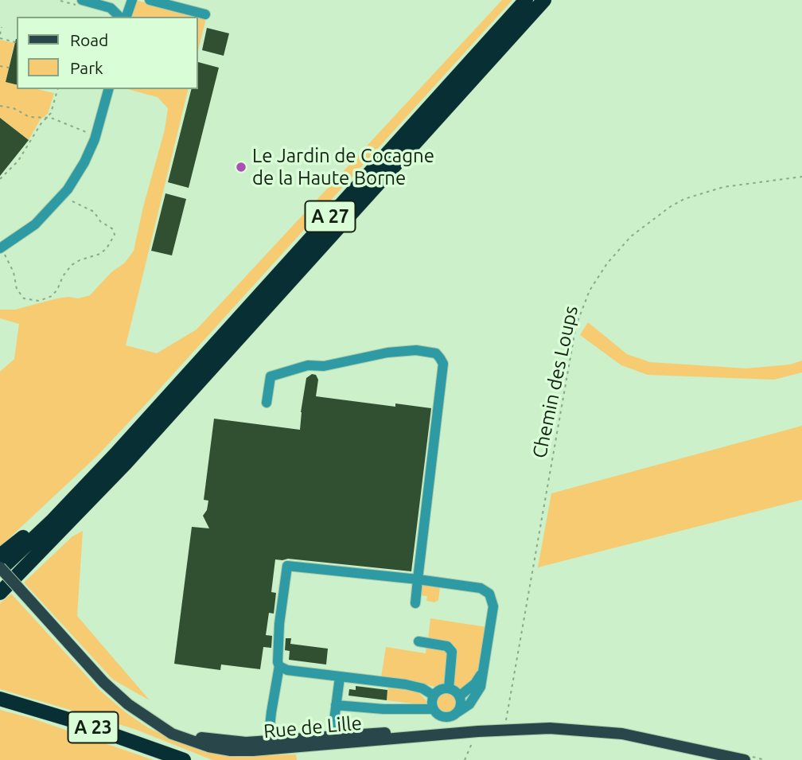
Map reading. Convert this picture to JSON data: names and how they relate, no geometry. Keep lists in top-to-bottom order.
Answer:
{
  "streets": {
    "highway": ["A 27", "A 23"],
    "main road": ["Rue de Lille"],
    "path": ["Chemin des Loups"]
  },
  "crossings": [
    ["A 27", "Rue de Lille"],
    ["Chemin des Loups", "Rue de Lille"]
  ],
  "places": ["Le Jardin de Cocagne de la Haute Borne"],
  "legend": ["Road", "Park"]
}
